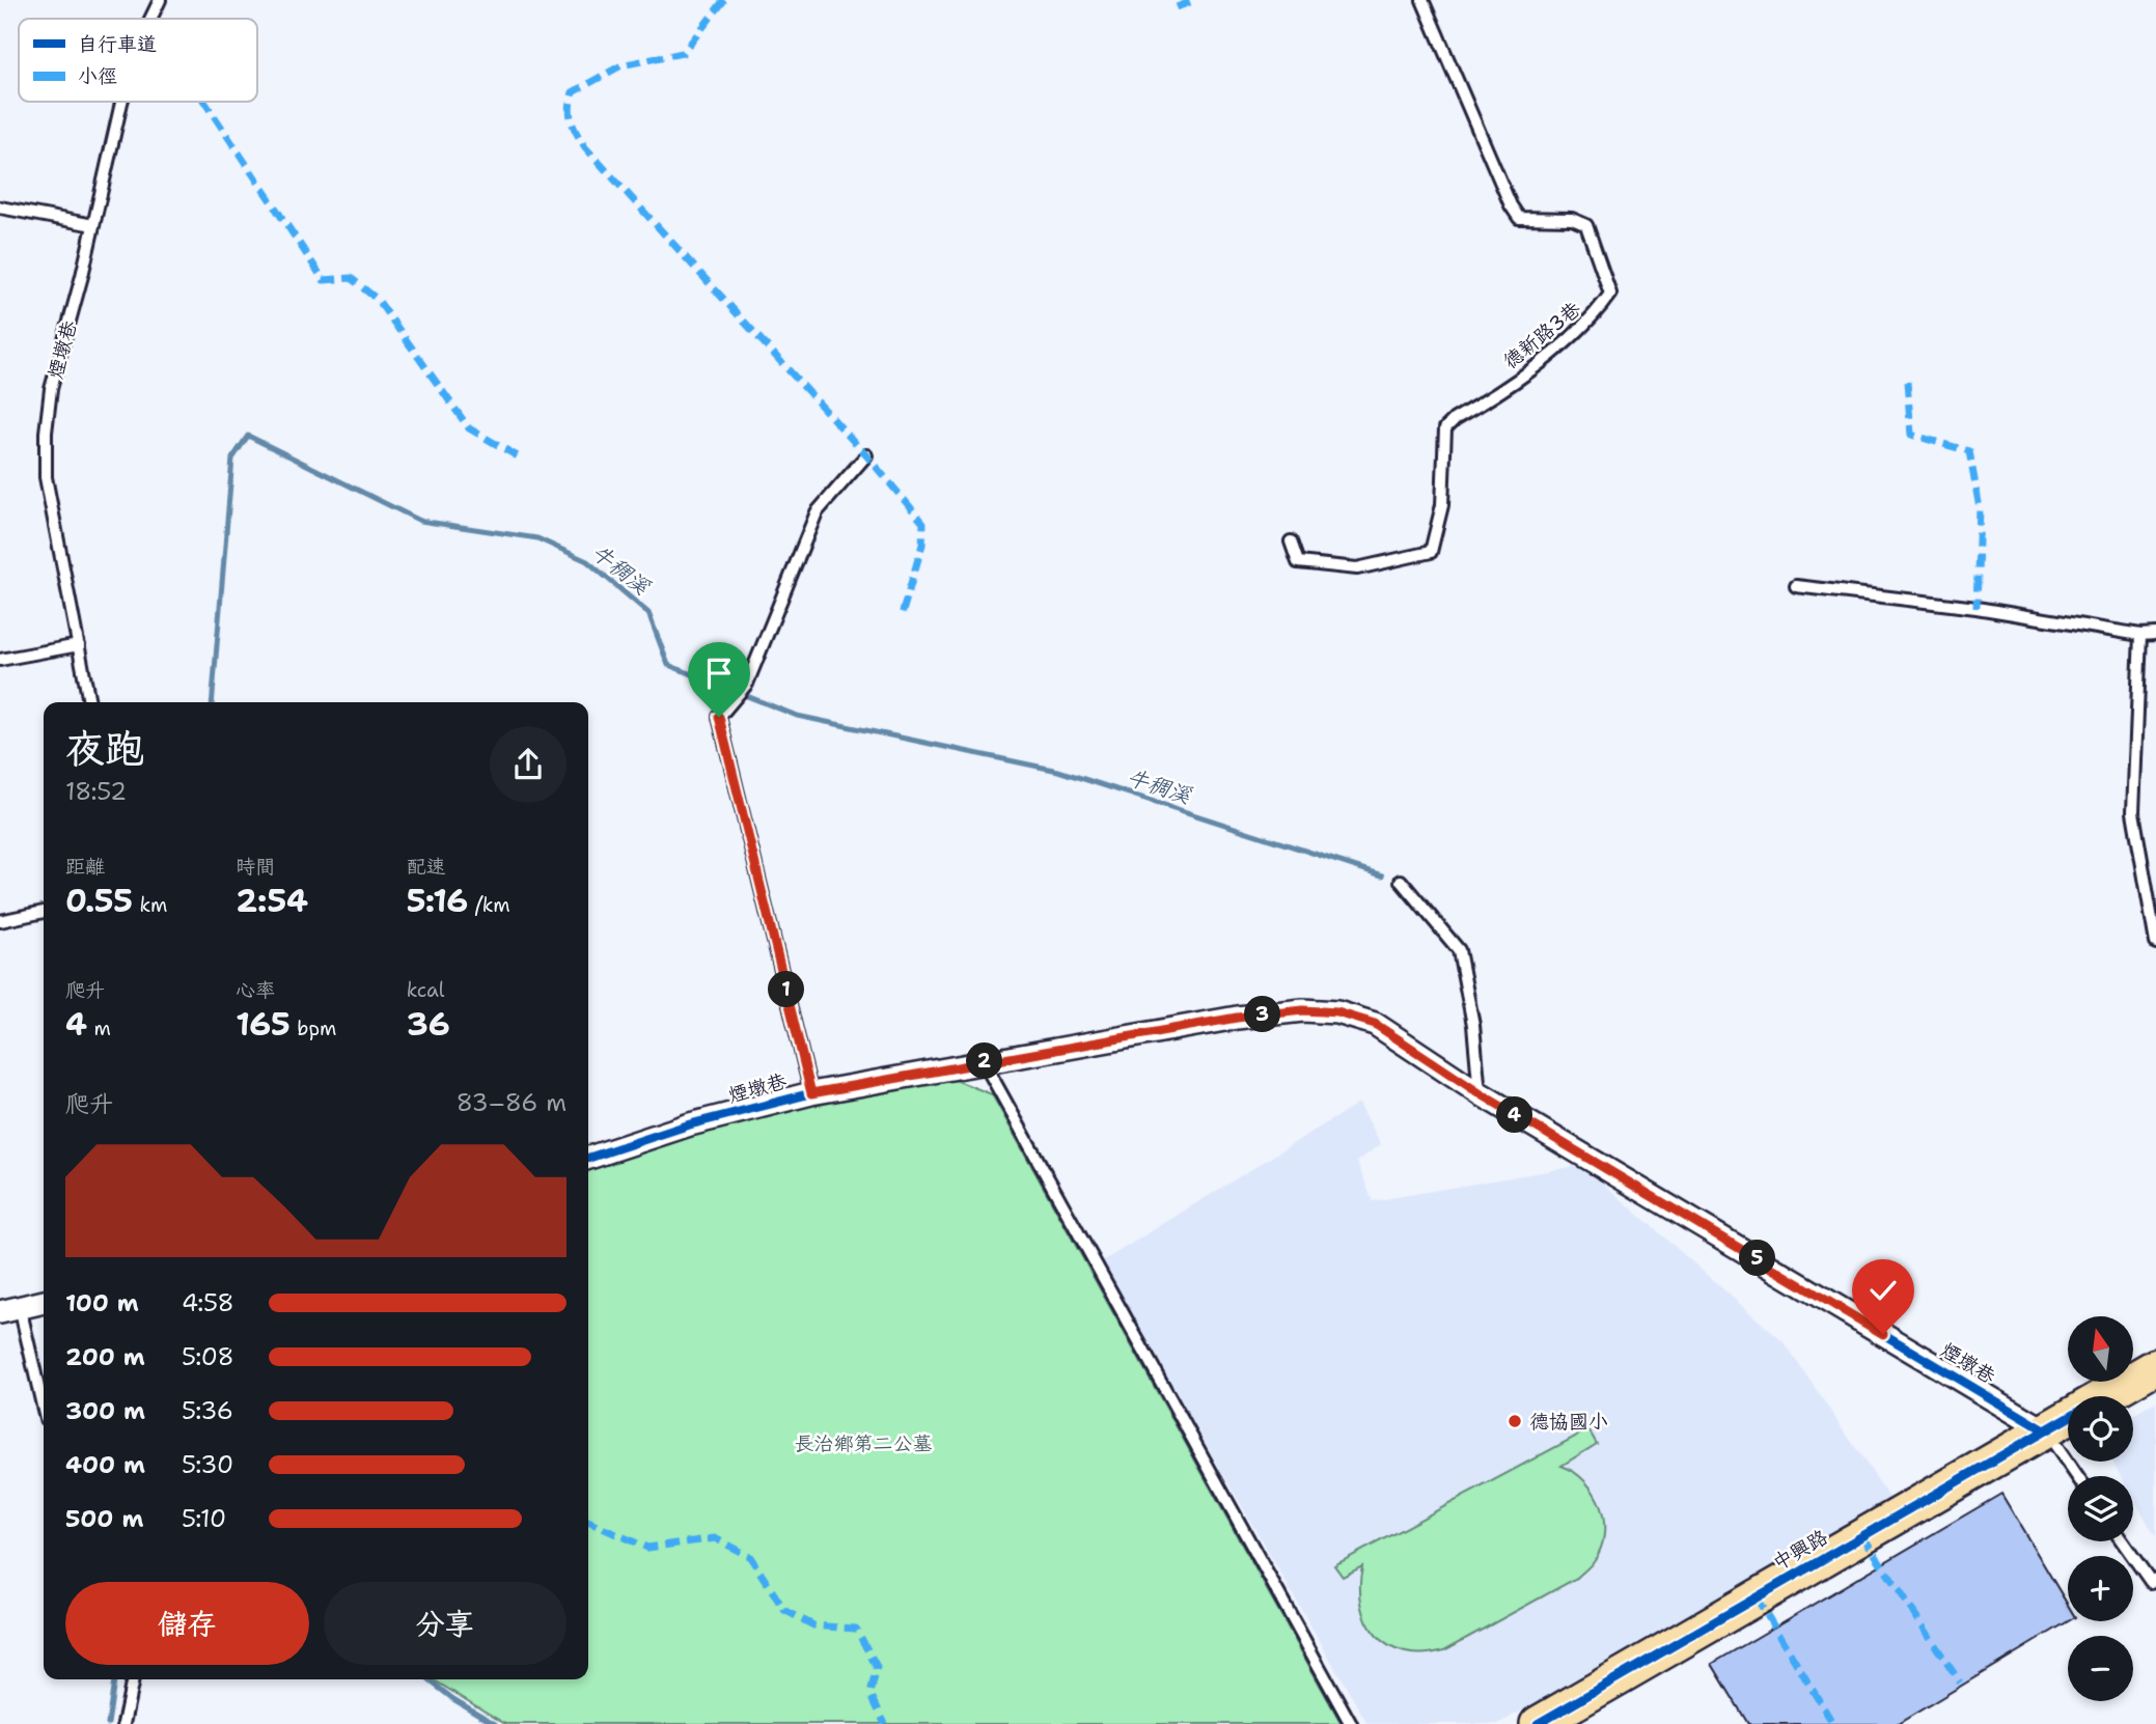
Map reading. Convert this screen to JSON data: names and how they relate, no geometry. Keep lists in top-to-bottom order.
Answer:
{
  "streets": {
    "main road": ["中興路"],
    "street": ["煙墩巷"],
    "lane": ["德新路3巷"]
  },
  "crossings": [
    ["煙墩巷", "中興路"]
  ],
  "water": ["牛稠溪"],
  "parks": ["長治鄉第二公墓"],
  "places": ["德協國小"],
  "legend": ["自行車道", "小徑"],
  "north": "top",
  "page": {
    "heading": ["夜跑", "18:52"],
    "stats": [
      ["距離", "0.55 km"],
      ["時間", "2:54"],
      ["配速", "5:16 /km"],
      ["爬升", "4 m"],
      ["心率", "165 bpm"],
      ["kcal", "36"]
    ],
    "pins": [
      "1",
      "3",
      "2",
      "4",
      "5"
    ],
    "chart": ["爬升", "83–86 m"],
    "list": [
      {
        "name": "100 m",
        "note": "4:58"
      },
      {
        "name": "200 m",
        "note": "5:08"
      },
      {
        "name": "300 m",
        "note": "5:36"
      },
      {
        "name": "400 m",
        "note": "5:30"
      },
      {
        "name": "500 m",
        "note": "5:10"
      }
    ],
    "map_buttons": ["+", "−"],
    "buttons": ["儲存", "分享"]
  }
}
